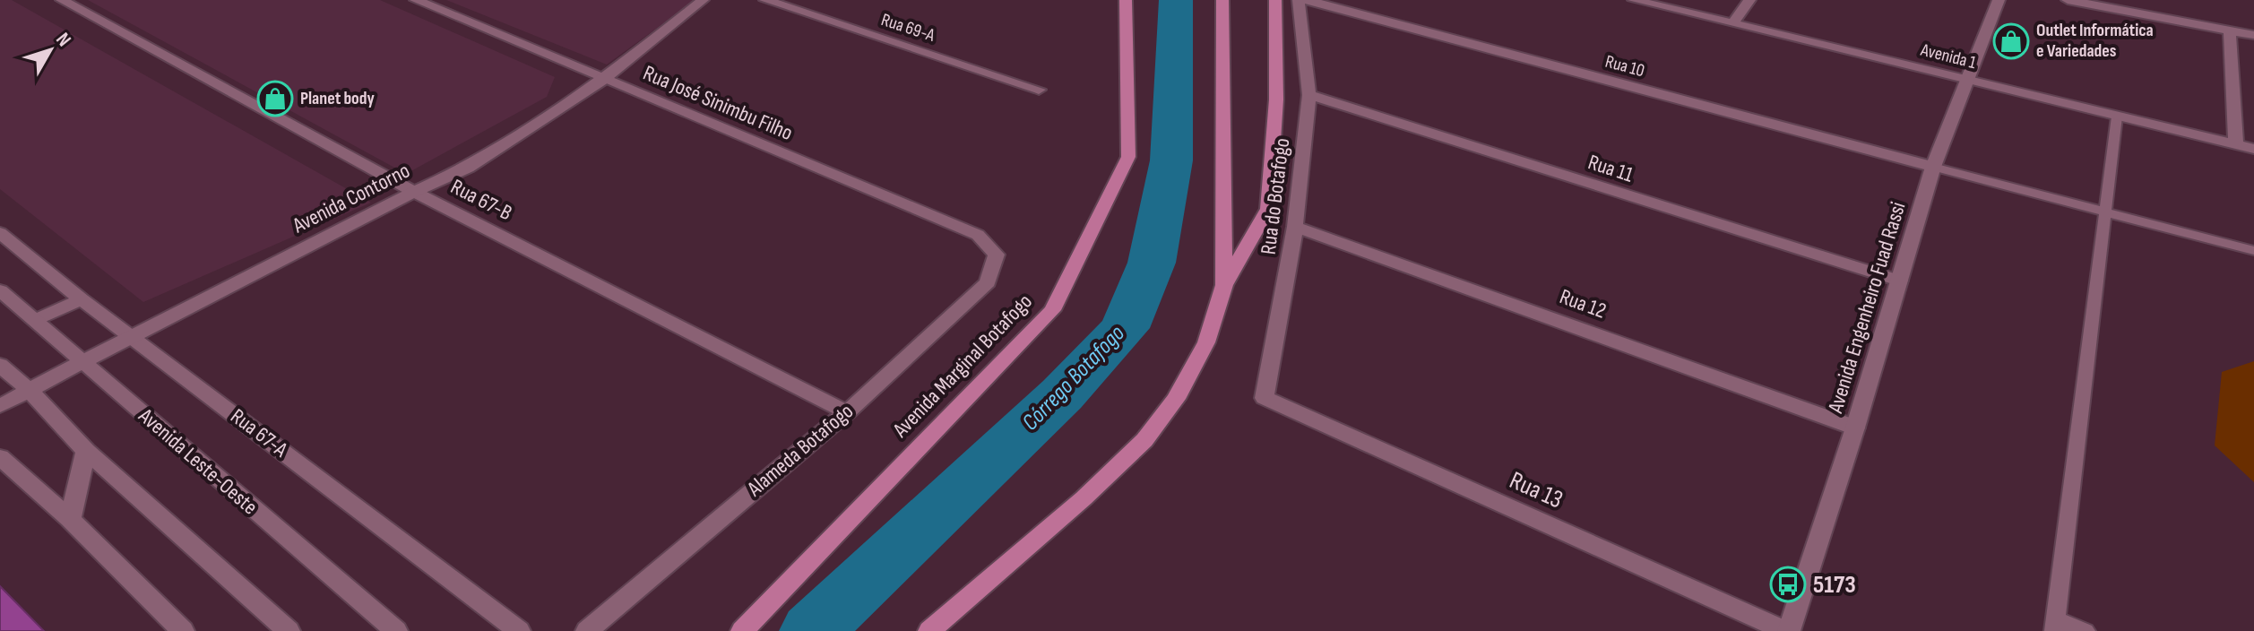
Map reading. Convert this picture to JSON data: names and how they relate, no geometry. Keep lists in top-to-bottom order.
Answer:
{
  "streets": {
    "main road": ["Avenida Marginal Botafogo"],
    "street": [
      "Rua 69-A",
      "Avenida 1",
      "Rua 10",
      "Rua José Sinimbu Filho",
      "Rua 11",
      "Rua do Botafogo",
      "Avenida Contorno",
      "Rua 67-B",
      "Rua 12",
      "Avenida Engenheiro Fuad Rassi",
      "Rua 67-A",
      "Alameda Botafogo",
      "Avenida Leste-Oeste",
      "Rua 13"
    ]
  },
  "crossings": [
    ["Avenida 1", "Avenida Engenheiro Fuad Rassi"],
    ["Rua 10", "Avenida Engenheiro Fuad Rassi"],
    ["Rua José Sinimbu Filho", "Avenida Contorno"],
    ["Rua José Sinimbu Filho", "Alameda Botafogo"],
    ["Rua 11", "Rua do Botafogo"],
    ["Rua 11", "Avenida Engenheiro Fuad Rassi"],
    ["Rua do Botafogo", "Rua 12"],
    ["Rua do Botafogo", "Rua 13"],
    ["Avenida Contorno", "Rua 67-B"],
    ["Avenida Contorno", "Rua 67-A"],
    ["Avenida Contorno", "Avenida Leste-Oeste"],
    ["Rua 67-B", "Alameda Botafogo"],
    ["Rua 12", "Avenida Engenheiro Fuad Rassi"],
    ["Avenida Engenheiro Fuad Rassi", "Rua 13"]
  ],
  "water": ["Córrego Botafogo"],
  "places": {
    "shop": ["Outlet Informática e Variedades", "Planet body"],
    "bus stop": ["5173"]
  },
  "north": "top right"
}
